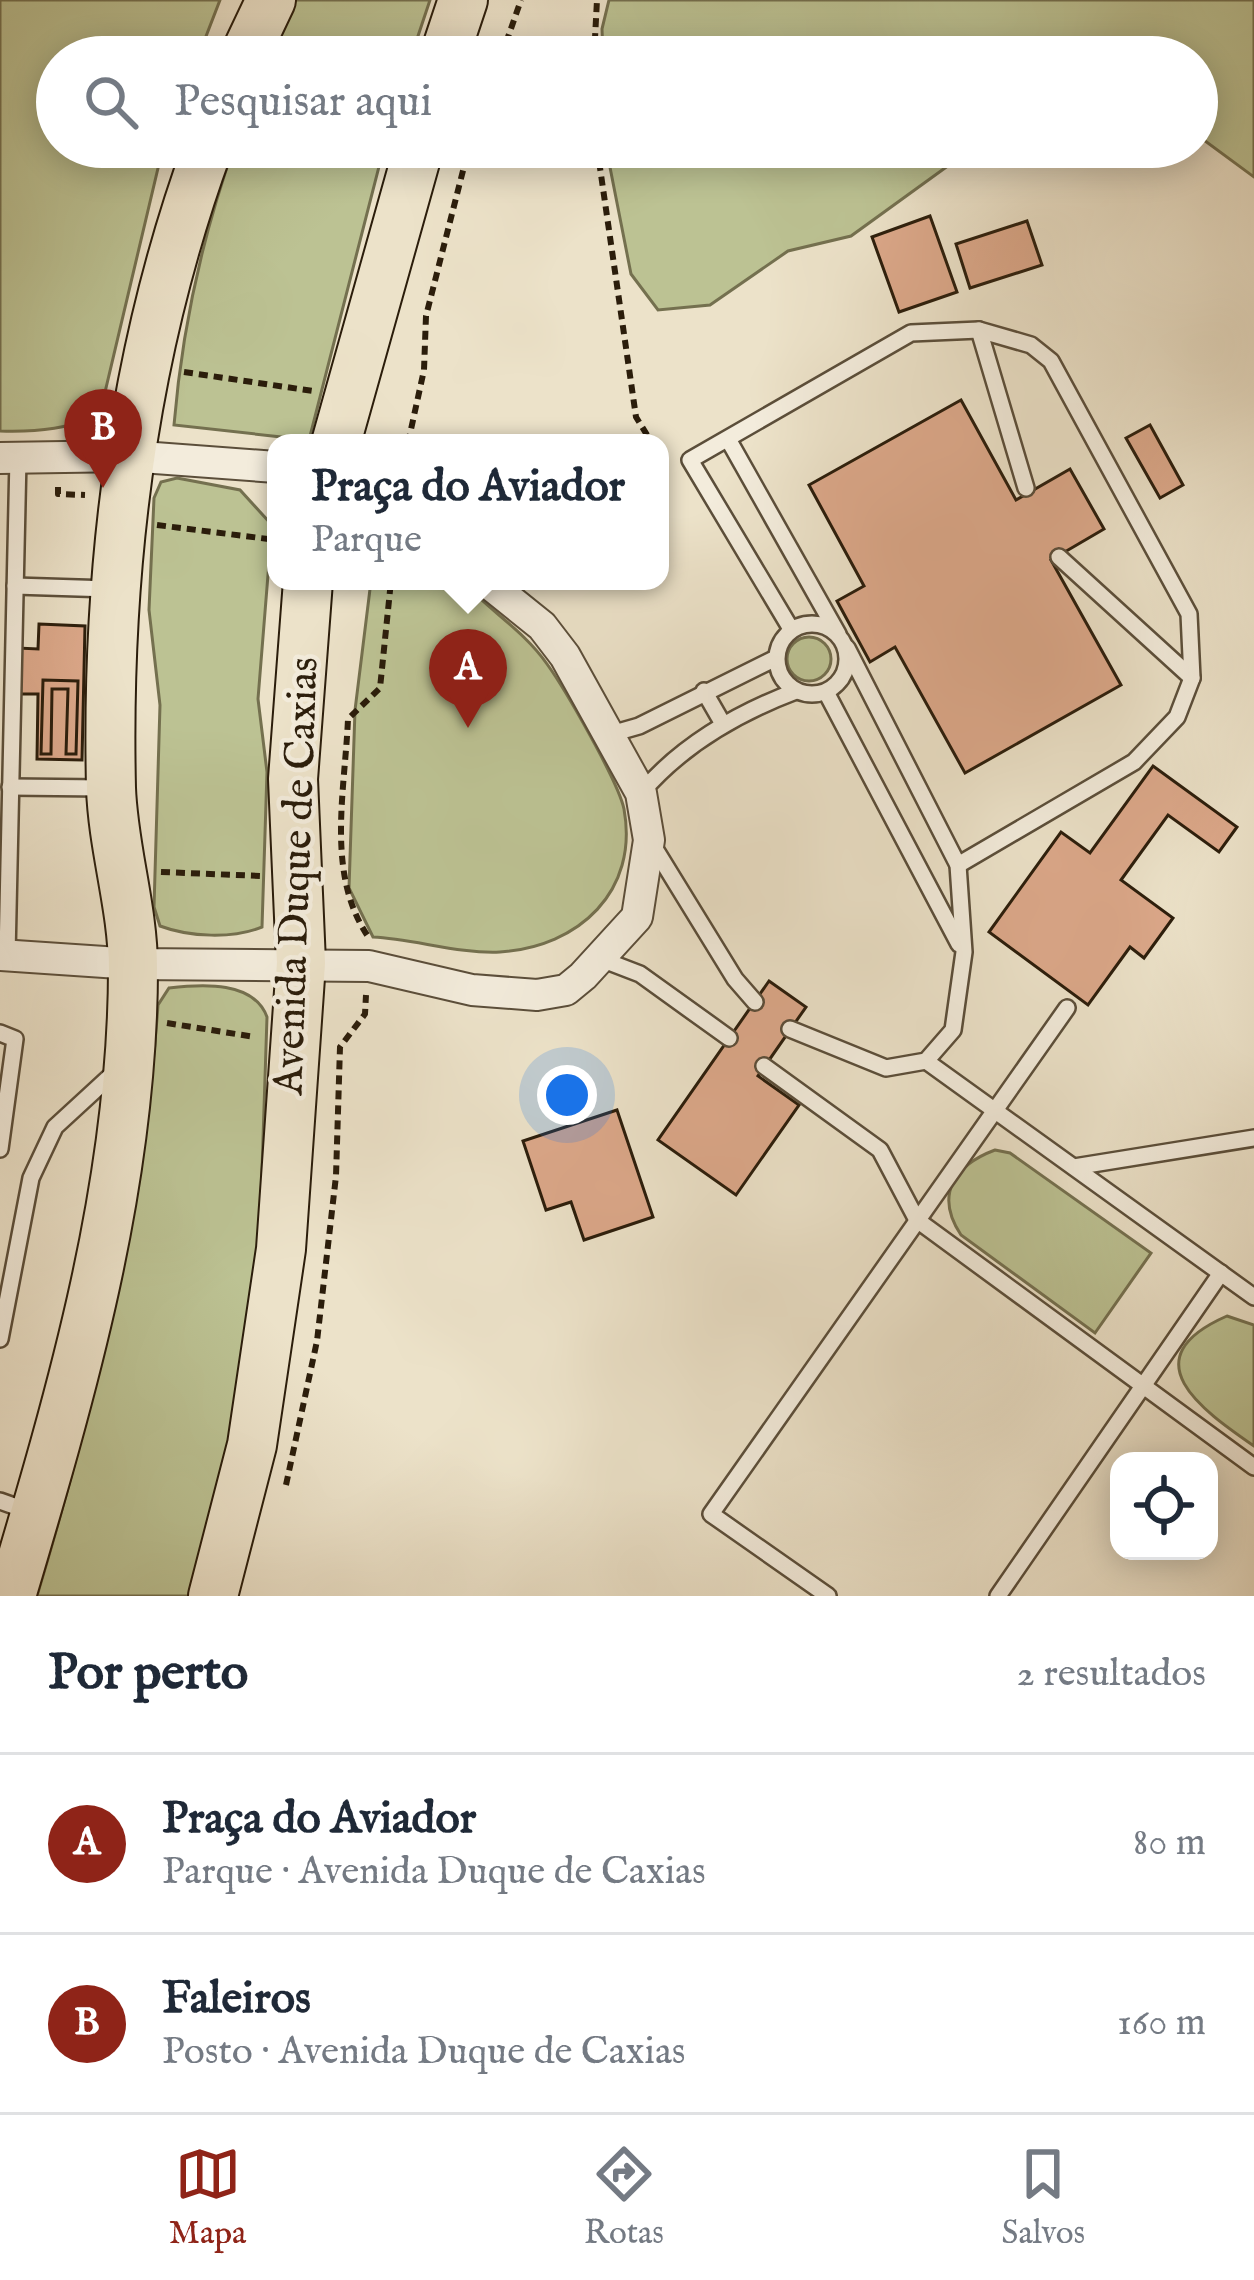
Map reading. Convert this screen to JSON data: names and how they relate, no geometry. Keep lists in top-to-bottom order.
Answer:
{
  "streets": {
    "main road": ["Avenida Duque de Caxias"]
  },
  "page": {
    "search": "Pesquisar aqui",
    "pins": ["B", "A"],
    "popup": ["Praça do Aviador", "Parque"],
    "heading": ["Por perto", "2 resultados"],
    "list": [
      {
        "mark": "A",
        "name": "Praça do Aviador",
        "note": "Parque · Avenida Duque de Caxias",
        "value": "80 m"
      },
      {
        "mark": "B",
        "name": "Faleiros",
        "note": "Posto · Avenida Duque de Caxias",
        "value": "160 m"
      }
    ],
    "nav": ["Mapa", "Rotas", "Salvos"]
  }
}
